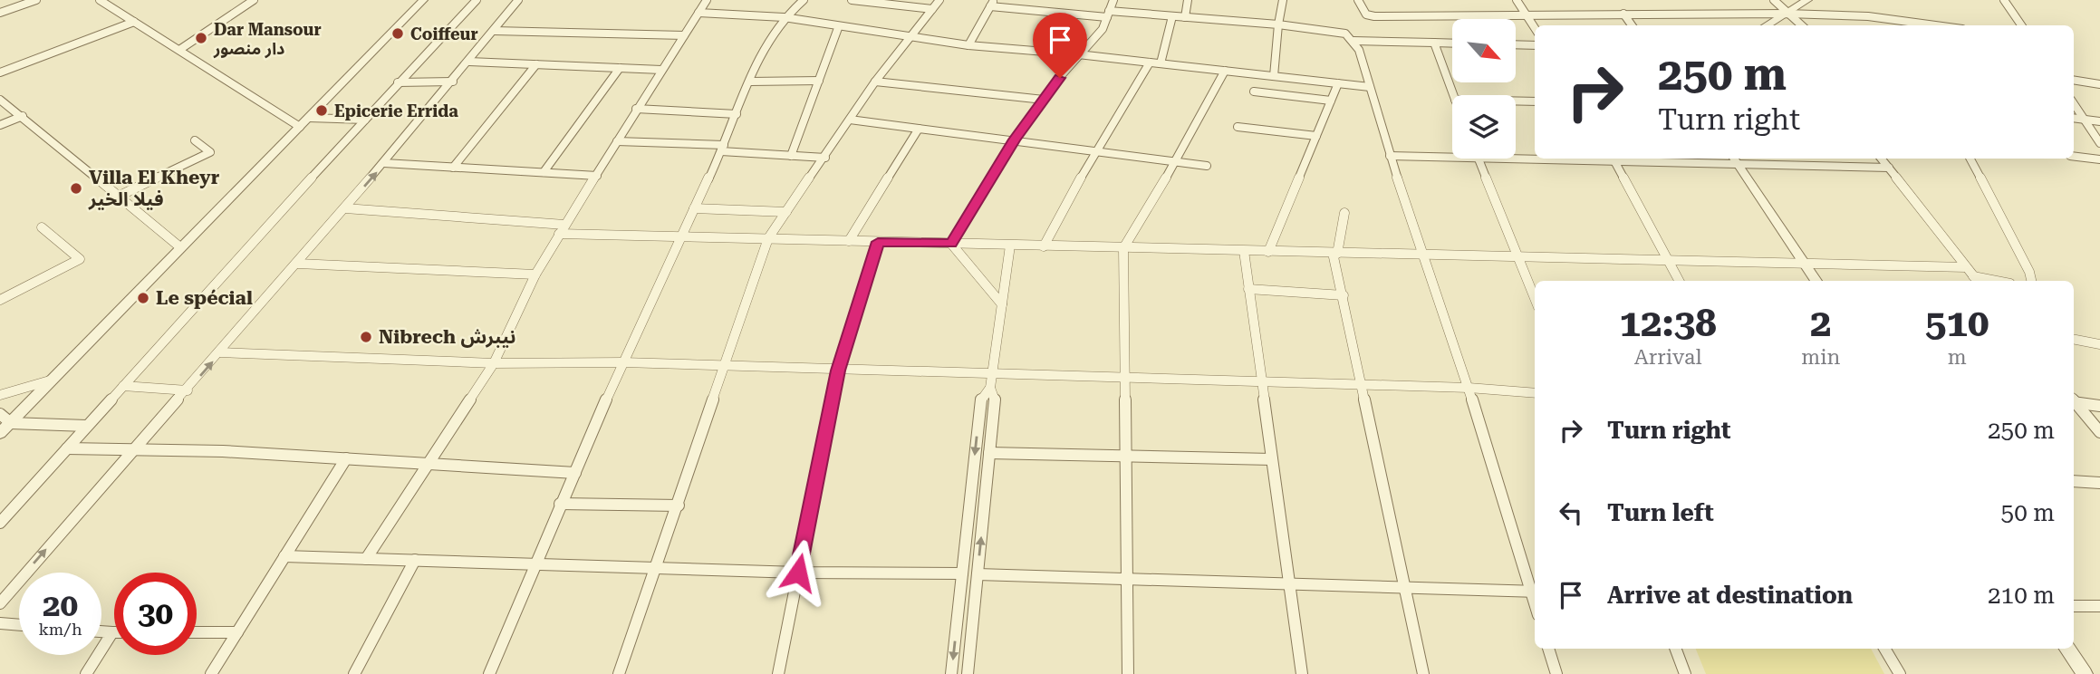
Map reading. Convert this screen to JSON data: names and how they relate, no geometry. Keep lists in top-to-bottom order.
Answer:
{
  "places": [
    "Coiffeur",
    "Dar Mansour دار منصور",
    "Epicerie Errida",
    "Villa El Kheyr فيلا الخير",
    "Le spécial",
    "Nibrech نيبرش"
  ],
  "north": "bottom right",
  "page": {
    "turn": ["250 m", "Turn right"],
    "eta": [
      "12:38",
      "Arrival",
      "2",
      "min",
      "510",
      "m"
    ],
    "list": [
      {
        "name": "Turn right",
        "value": "250 m"
      },
      {
        "name": "Turn left",
        "value": "50 m"
      },
      {
        "name": "Arrive at destination",
        "value": "210 m"
      }
    ],
    "speed": "20 km/h",
    "limit": "30"
  }
}
